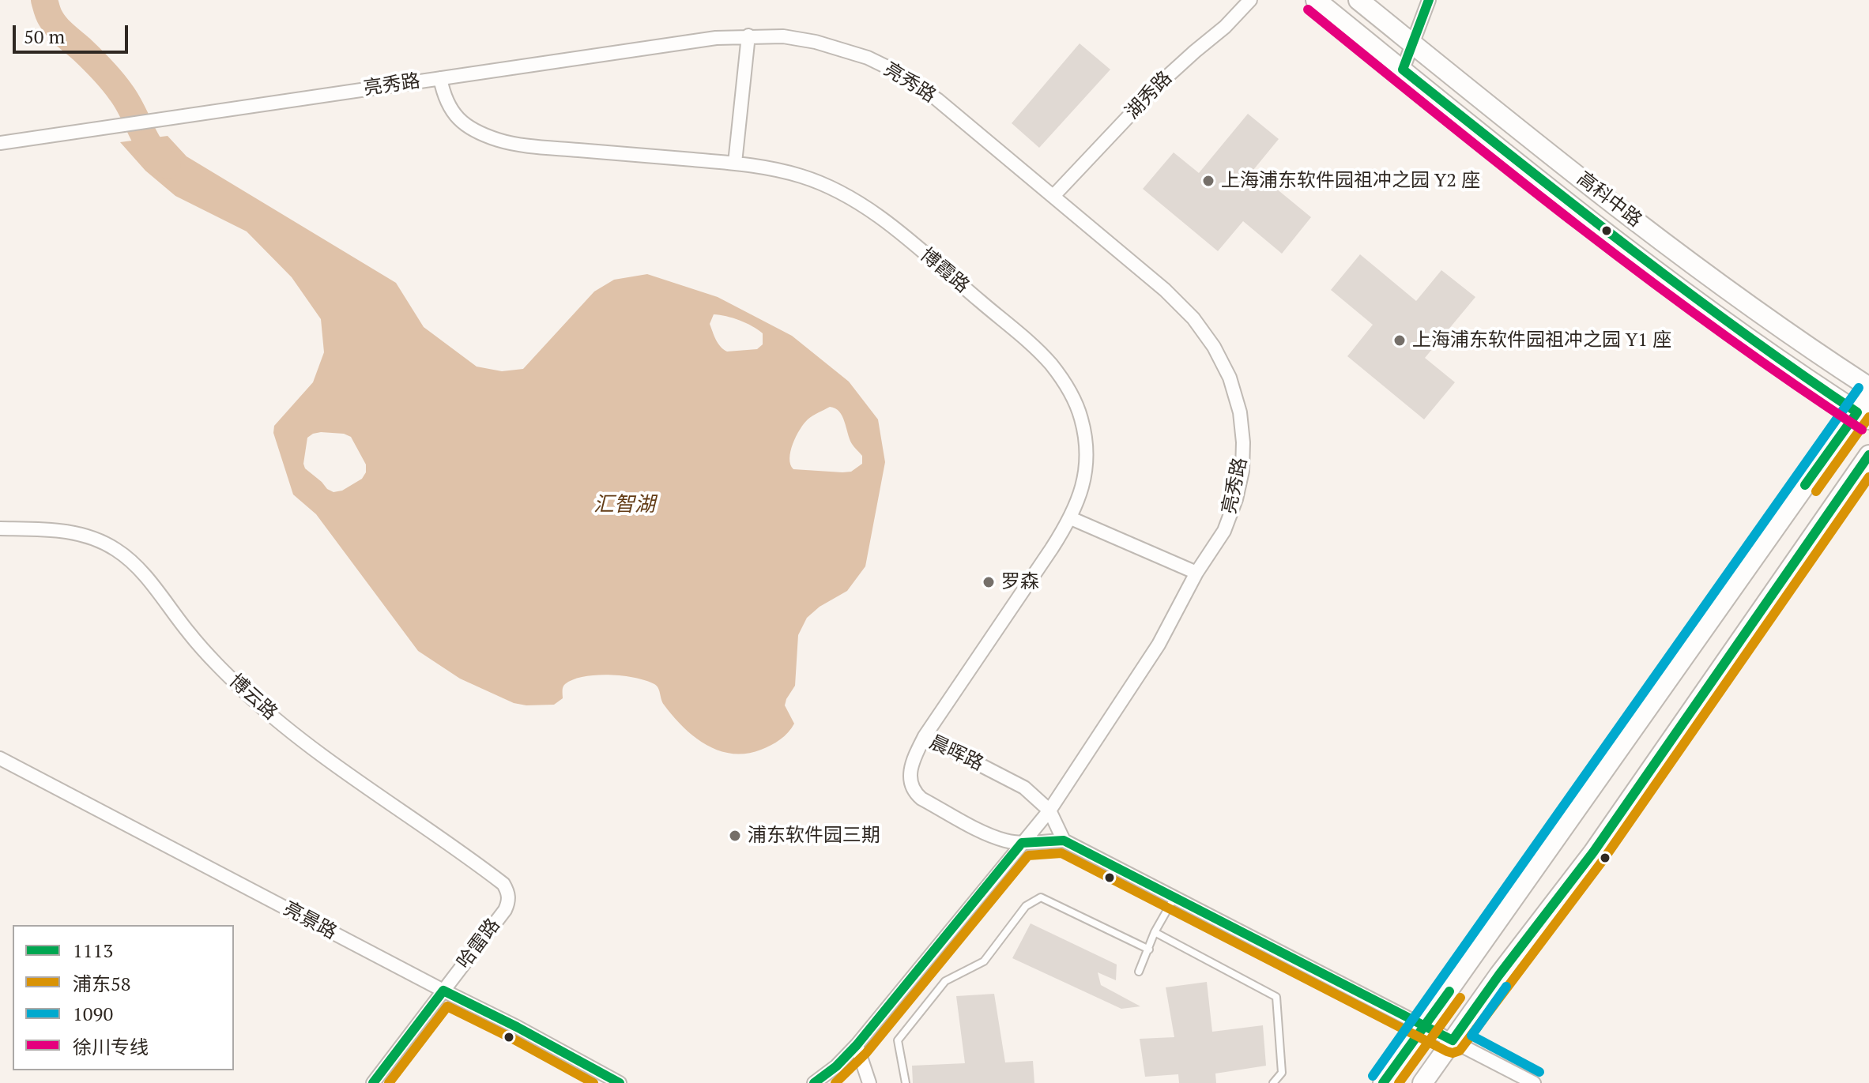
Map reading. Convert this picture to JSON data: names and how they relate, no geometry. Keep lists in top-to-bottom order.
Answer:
{
  "streets": {
    "main road": ["高科中路"],
    "street": [
      "亮秀路",
      "湖秀路",
      "博霞路",
      "博云路",
      "晨晖路",
      "亮景路",
      "哈雷路"
    ]
  },
  "crossings": [
    ["亮秀路", "湖秀路"],
    ["亮秀路", "博霞路"],
    ["亮秀路", "晨晖路"],
    ["博霞路", "晨晖路"],
    ["博云路", "哈雷路"],
    ["亮景路", "哈雷路"]
  ],
  "water": ["汇智湖"],
  "places": [
    "上海浦东软件园祖冲之园 Y2 座",
    "上海浦东软件园祖冲之园 Y1 座",
    "罗森",
    "浦东软件园三期"
  ],
  "lines": [
    "transit line 1113",
    "transit line 徐川专线",
    "transit line 1090",
    "transit line 浦东58"
  ],
  "legend": [
    "1113",
    "浦东58",
    "1090",
    "徐川专线"
  ],
  "scale_bar": "50 m"
}
